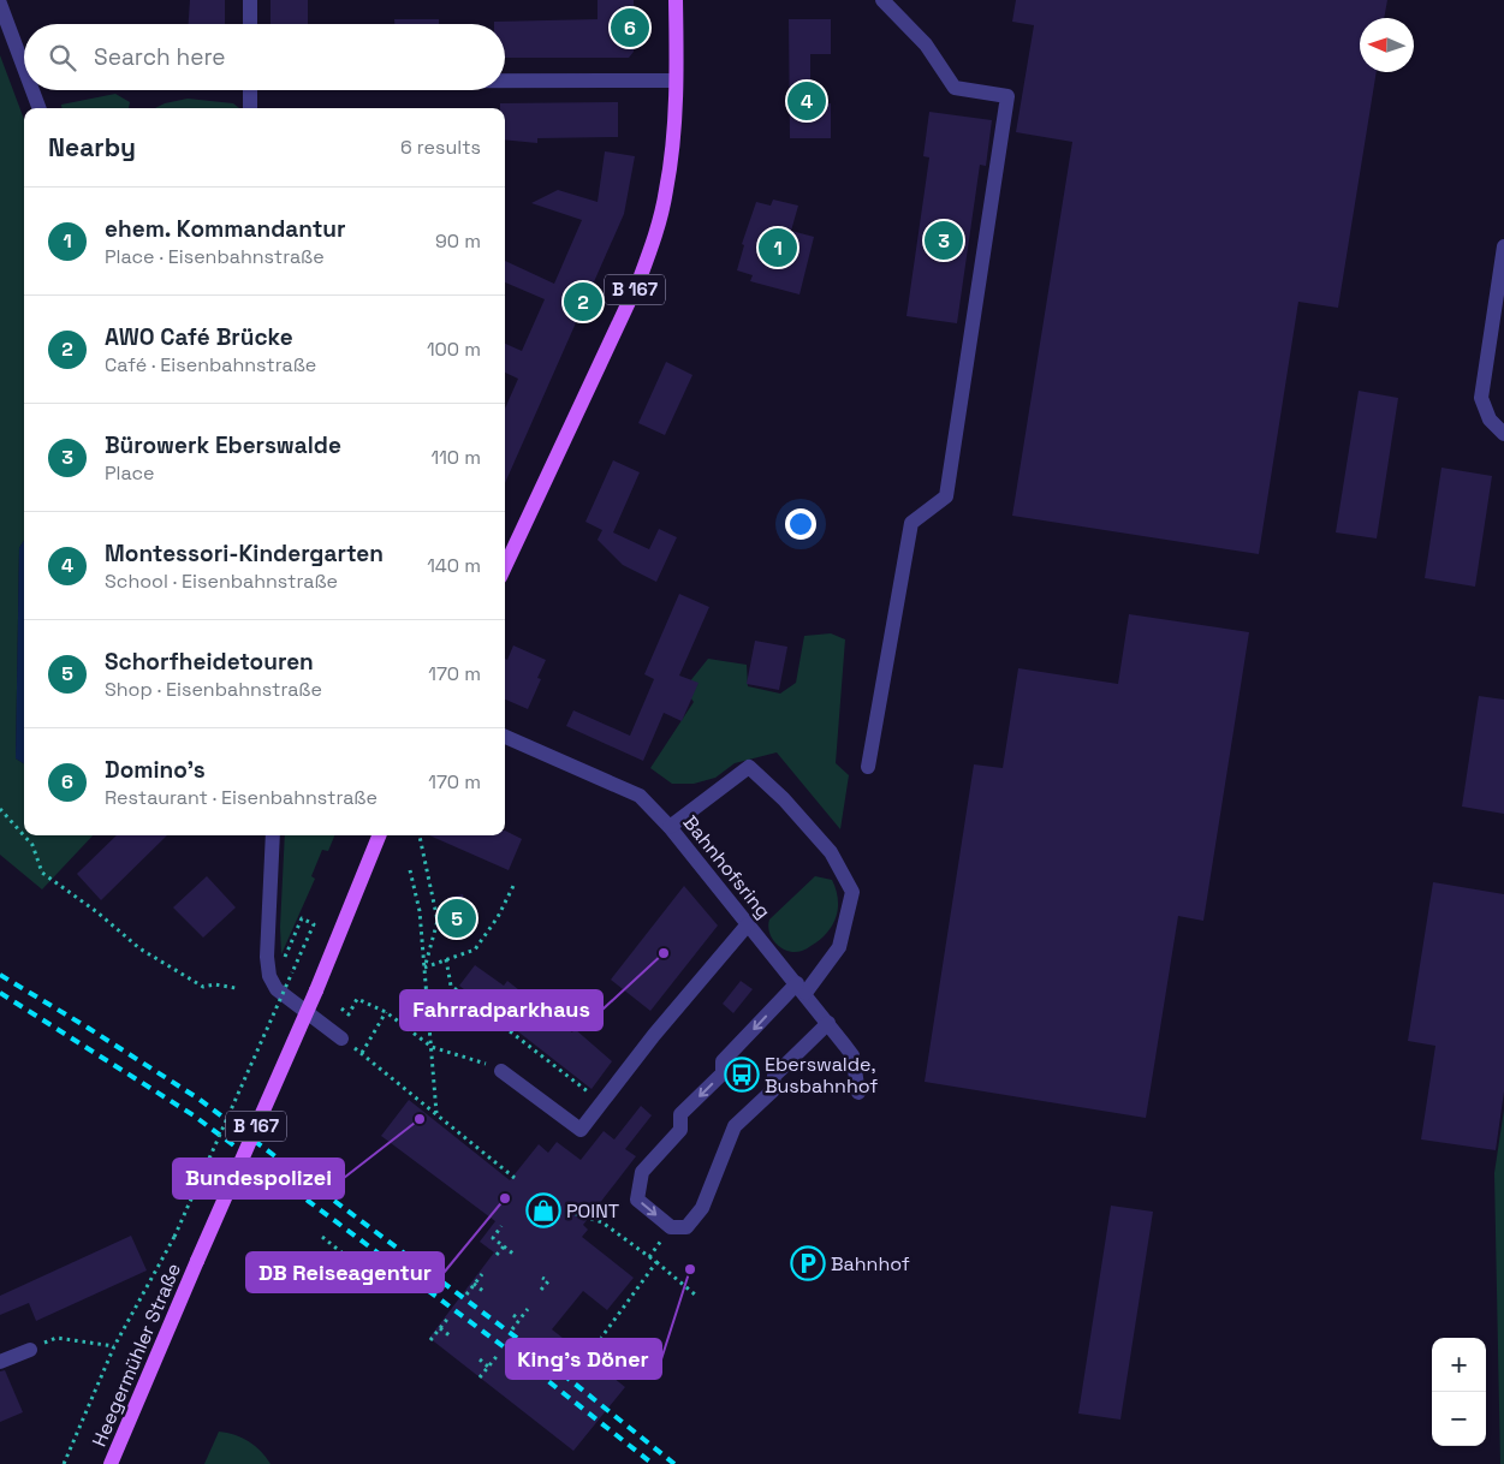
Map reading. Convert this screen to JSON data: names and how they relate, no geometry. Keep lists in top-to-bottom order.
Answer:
{
  "streets": {
    "main road": ["B 167", "Heegermühler Straße"],
    "street": ["Bahnhofsring"]
  },
  "places": {
    "other": [
      "Fahrradparkhaus",
      "Bundespolizei",
      "DB Reiseagentur",
      "King's Döner"
    ],
    "bus stop": ["Eberswalde, Busbahnhof"],
    "shop": ["POINT"],
    "parking": ["Bahnhof"]
  },
  "north": "left",
  "page": {
    "pins": [
      "6",
      "4",
      "3",
      "1",
      "2",
      "5"
    ],
    "search": "Search here",
    "heading": ["Nearby", "6 results"],
    "list": [
      {
        "mark": "1",
        "name": "ehem. Kommandantur",
        "note": "Place · Eisenbahnstraße",
        "value": "90 m"
      },
      {
        "mark": "2",
        "name": "AWO Café Brücke",
        "note": "Café · Eisenbahnstraße",
        "value": "100 m"
      },
      {
        "mark": "3",
        "name": "Bürowerk Eberswalde",
        "note": "Place",
        "value": "110 m"
      },
      {
        "mark": "4",
        "name": "Montessori-Kindergarten",
        "note": "School · Eisenbahnstraße",
        "value": "140 m"
      },
      {
        "mark": "5",
        "name": "Schorfheidetouren",
        "note": "Shop · Eisenbahnstraße",
        "value": "170 m"
      },
      {
        "mark": "6",
        "name": "Domino's",
        "note": "Restaurant · Eisenbahnstraße",
        "value": "170 m"
      }
    ],
    "map_buttons": ["+", "−"]
  }
}
